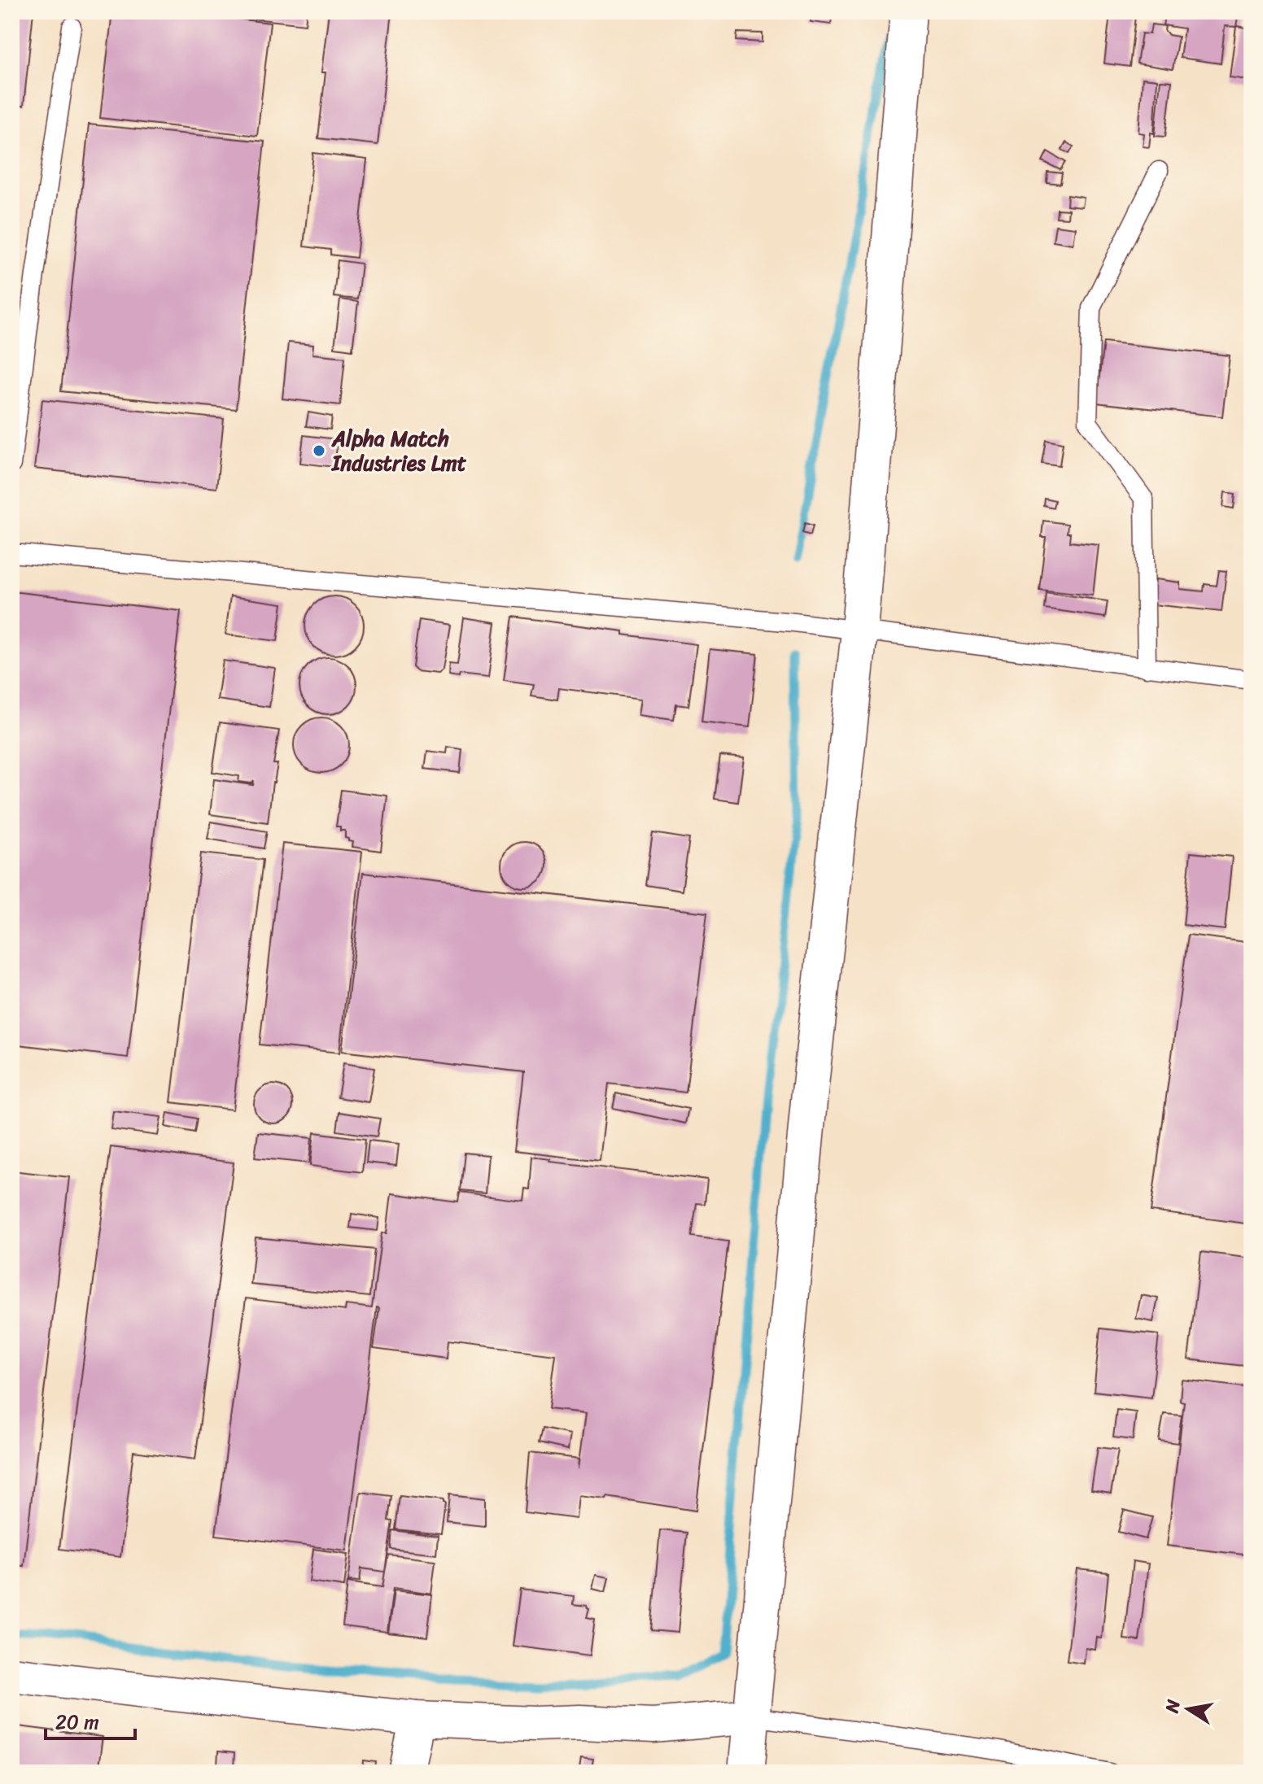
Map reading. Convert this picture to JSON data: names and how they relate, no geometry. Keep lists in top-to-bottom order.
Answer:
{
  "places": ["Alpha Match Industries Lmt"],
  "scale_bar": "20 m",
  "north": "left"
}
